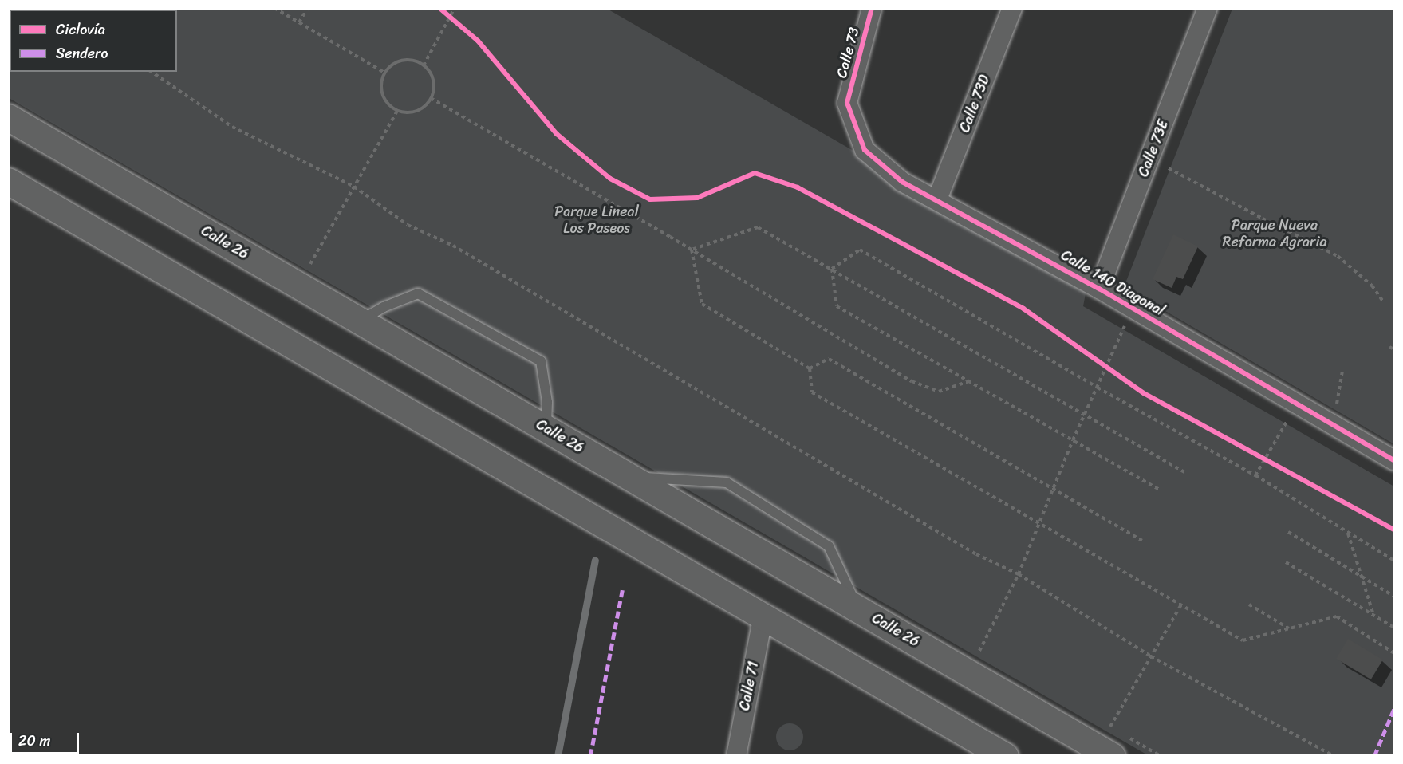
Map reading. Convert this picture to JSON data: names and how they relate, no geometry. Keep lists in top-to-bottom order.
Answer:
{
  "streets": {
    "main road": ["Calle 26"],
    "street": [
      "Calle 73",
      "Calle 73D",
      "Calle 73E",
      "Calle 140 Diagonal",
      "Calle 71"
    ]
  },
  "crossings": [
    ["Calle 73", "Calle 140 Diagonal"],
    ["Calle 73D", "Calle 140 Diagonal"],
    ["Calle 73E", "Calle 140 Diagonal"]
  ],
  "parks": ["Parque Lineal Los Paseos", "Parque Nueva Reforma Agraria"],
  "legend": ["Ciclovía", "Sendero"],
  "scale_bar": "20 m"
}
